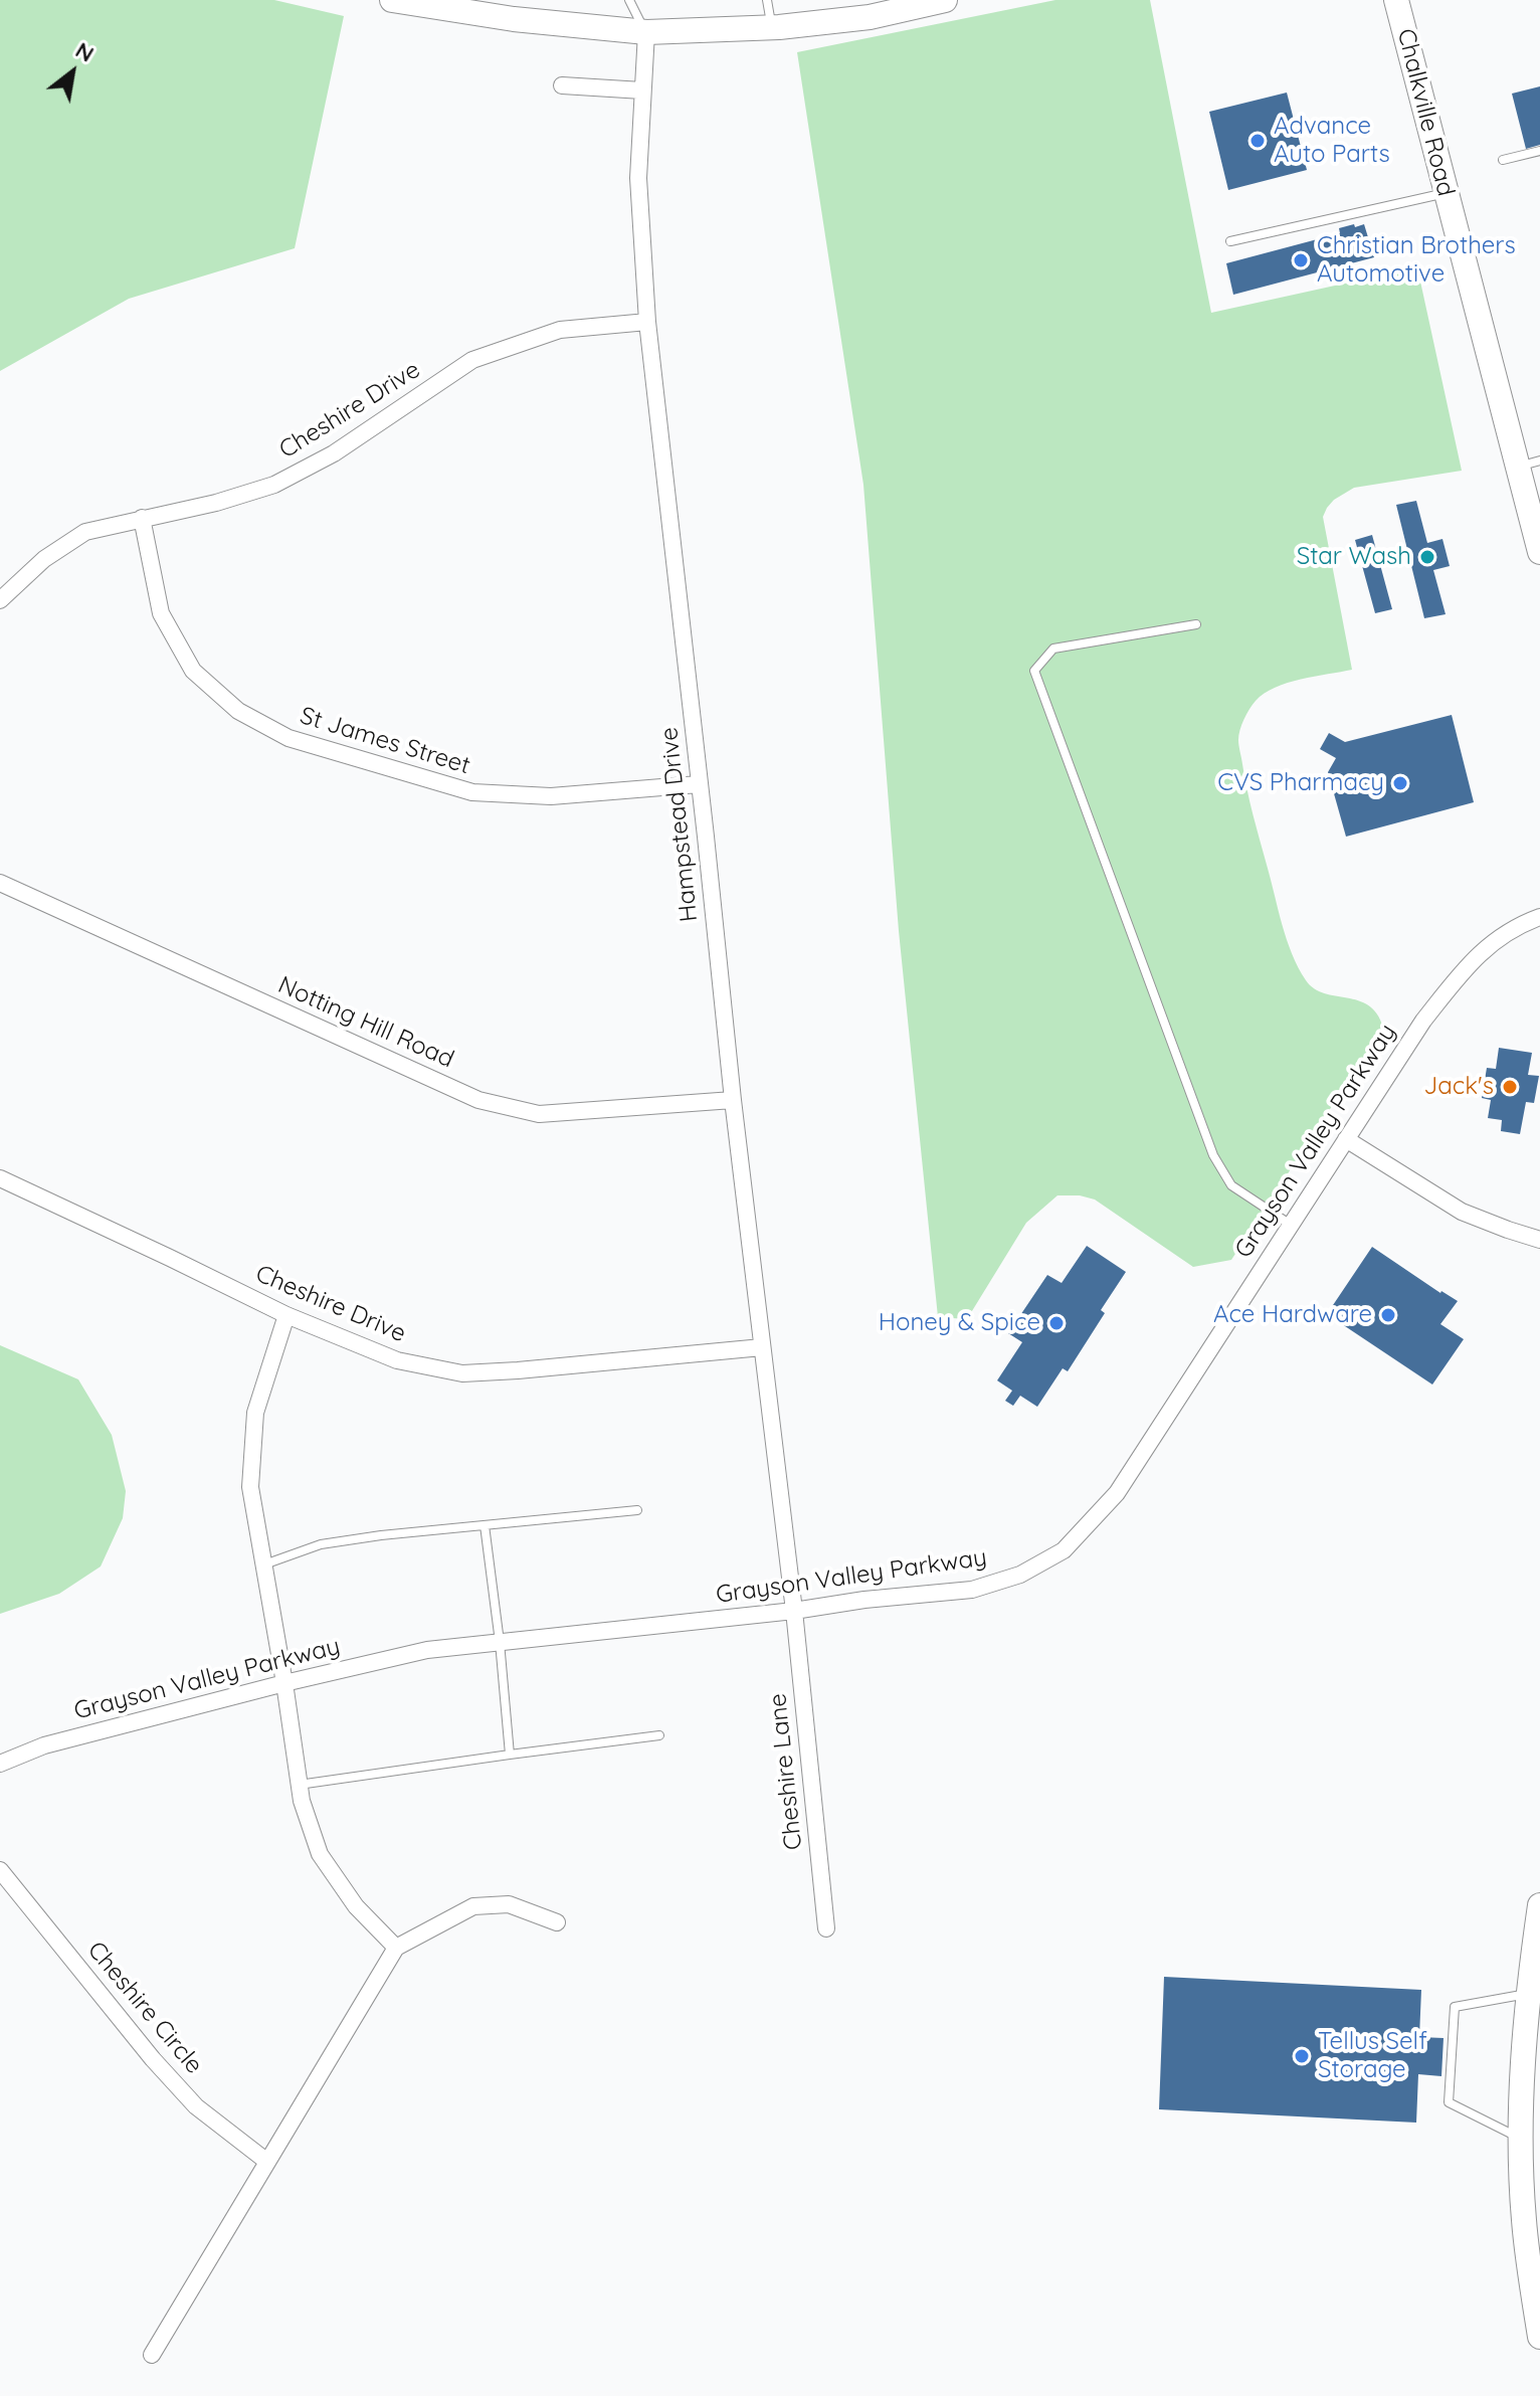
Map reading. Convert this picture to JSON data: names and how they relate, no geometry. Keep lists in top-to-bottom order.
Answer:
{
  "streets": {
    "main road": ["Chalkville Road"],
    "street": [
      "Cheshire Drive",
      "St James Street",
      "Hampstead Drive",
      "Notting Hill Road",
      "Grayson Valley Parkway",
      "Cheshire Lane",
      "Cheshire Circle"
    ]
  },
  "crossings": [
    ["Cheshire Drive", "St James Street"],
    ["Cheshire Drive", "Hampstead Drive"],
    ["St James Street", "Hampstead Drive"],
    ["Hampstead Drive", "Notting Hill Road"],
    ["Hampstead Drive", "Grayson Valley Parkway"],
    ["Hampstead Drive", "Cheshire Lane"],
    ["Grayson Valley Parkway", "Cheshire Lane"]
  ],
  "places": [
    "Advance Auto Parts",
    "Christian Brothers Automotive",
    "Star Wash",
    "CVS Pharmacy",
    "Jack's",
    "Ace Hardware",
    "Honey & Spice",
    "Tellus Self Storage"
  ],
  "north": "top right"
}
